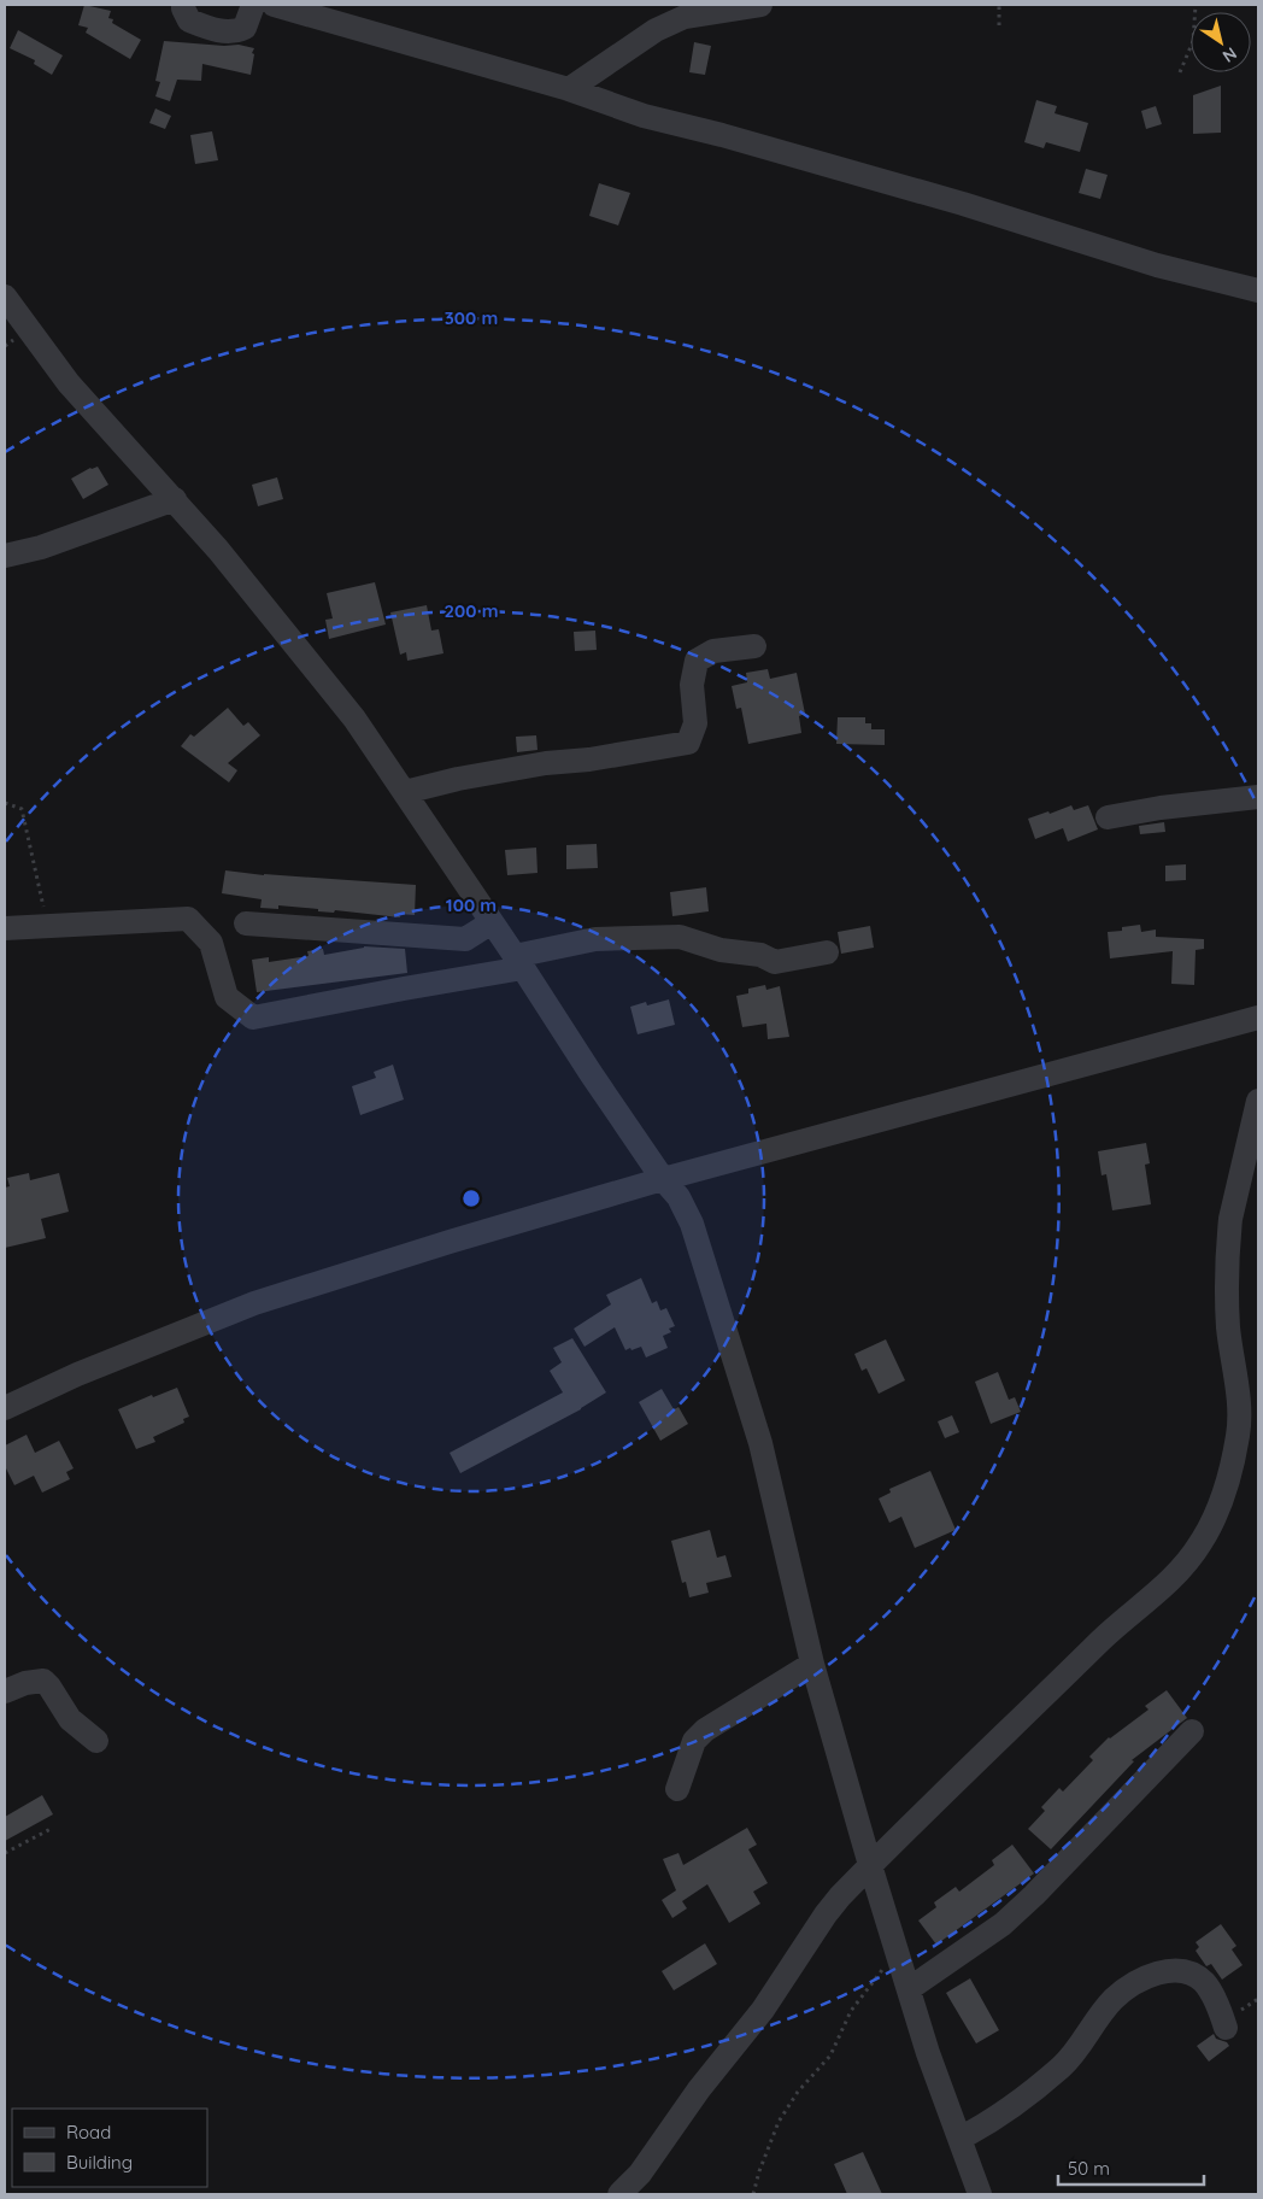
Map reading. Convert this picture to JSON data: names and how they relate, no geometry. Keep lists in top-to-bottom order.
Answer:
{
  "legend": ["Road", "Building"],
  "scale_bar": "50 m",
  "north": "bottom right",
  "rings": ["300 m", "200 m", "100 m"]
}
